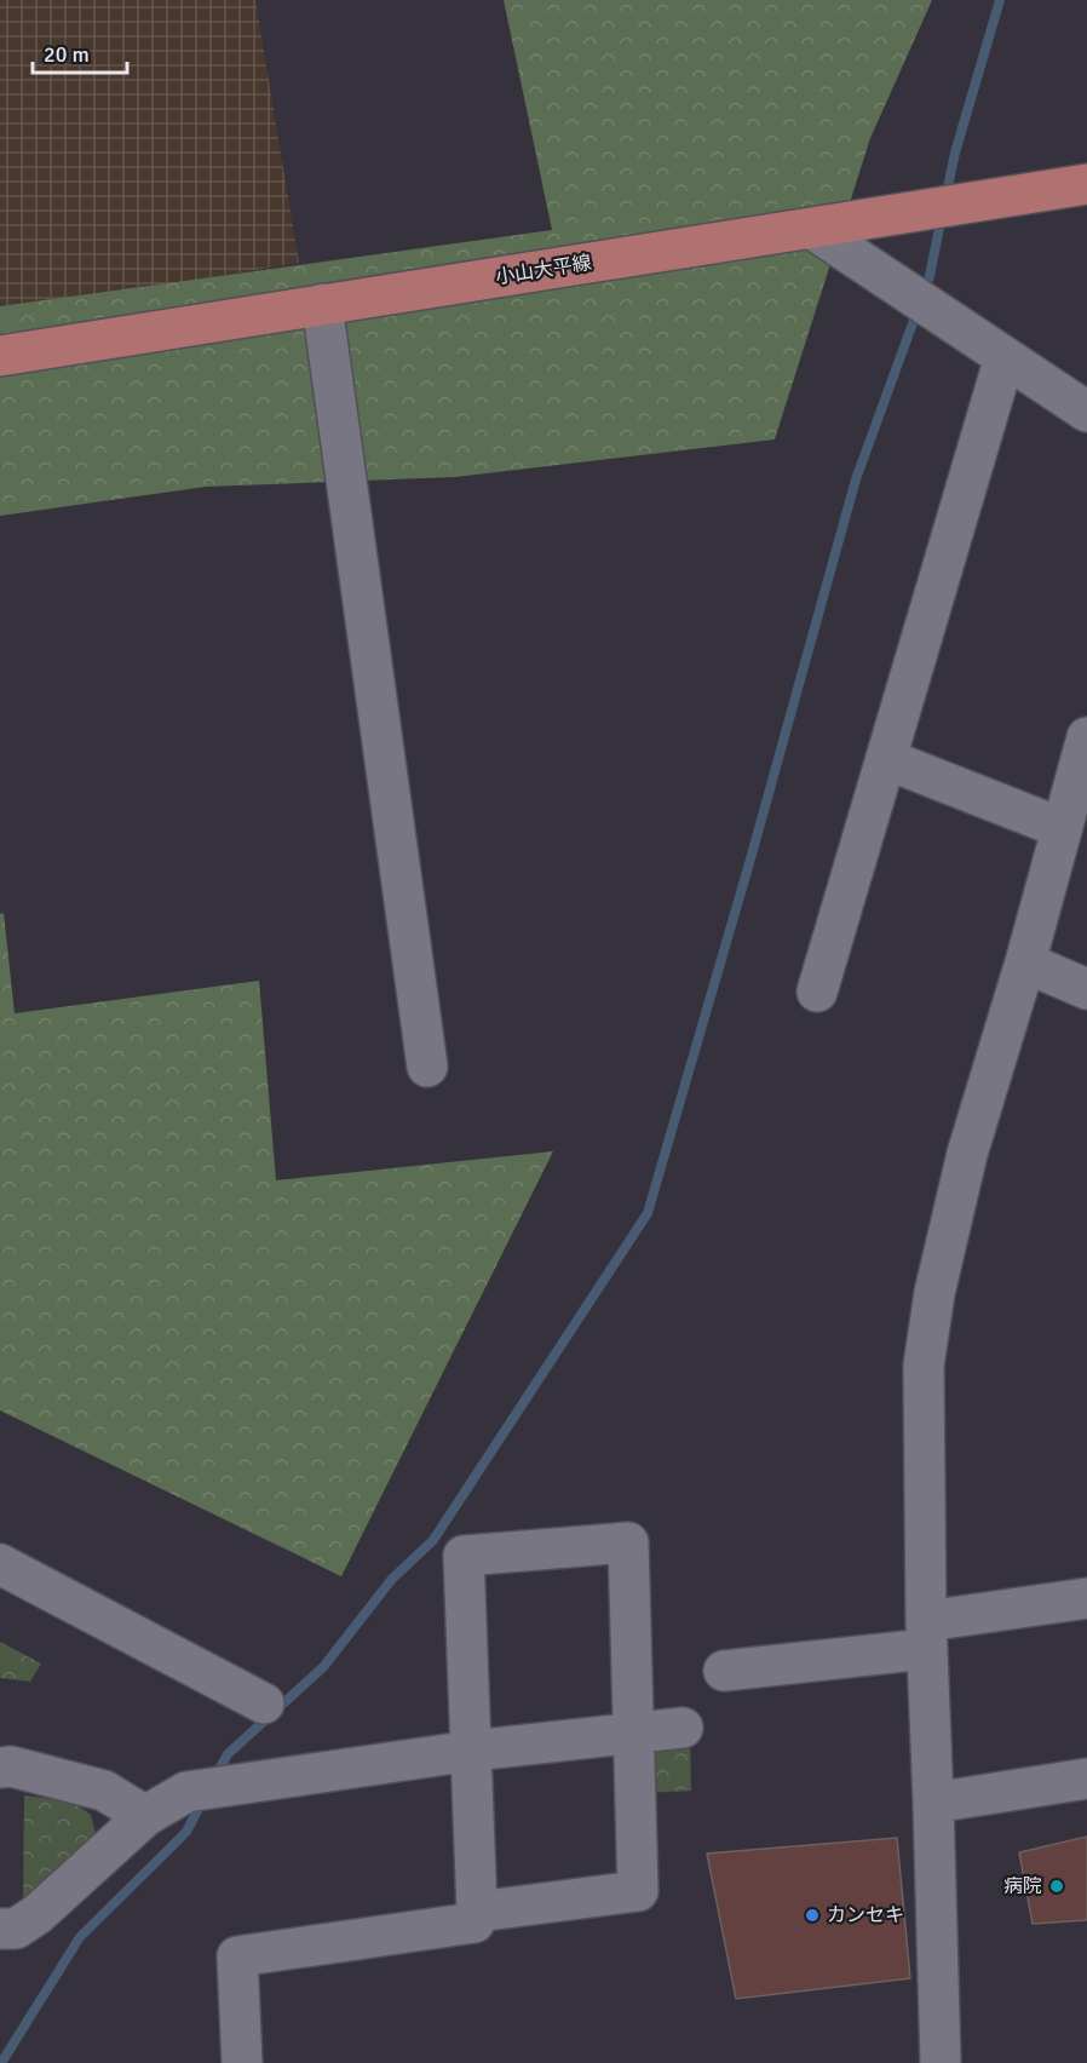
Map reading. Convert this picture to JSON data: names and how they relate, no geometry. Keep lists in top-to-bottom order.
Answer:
{
  "streets": {
    "main road": ["小山大平線"]
  },
  "places": ["病院", "カンセキ"],
  "scale_bar": "20 m"
}
